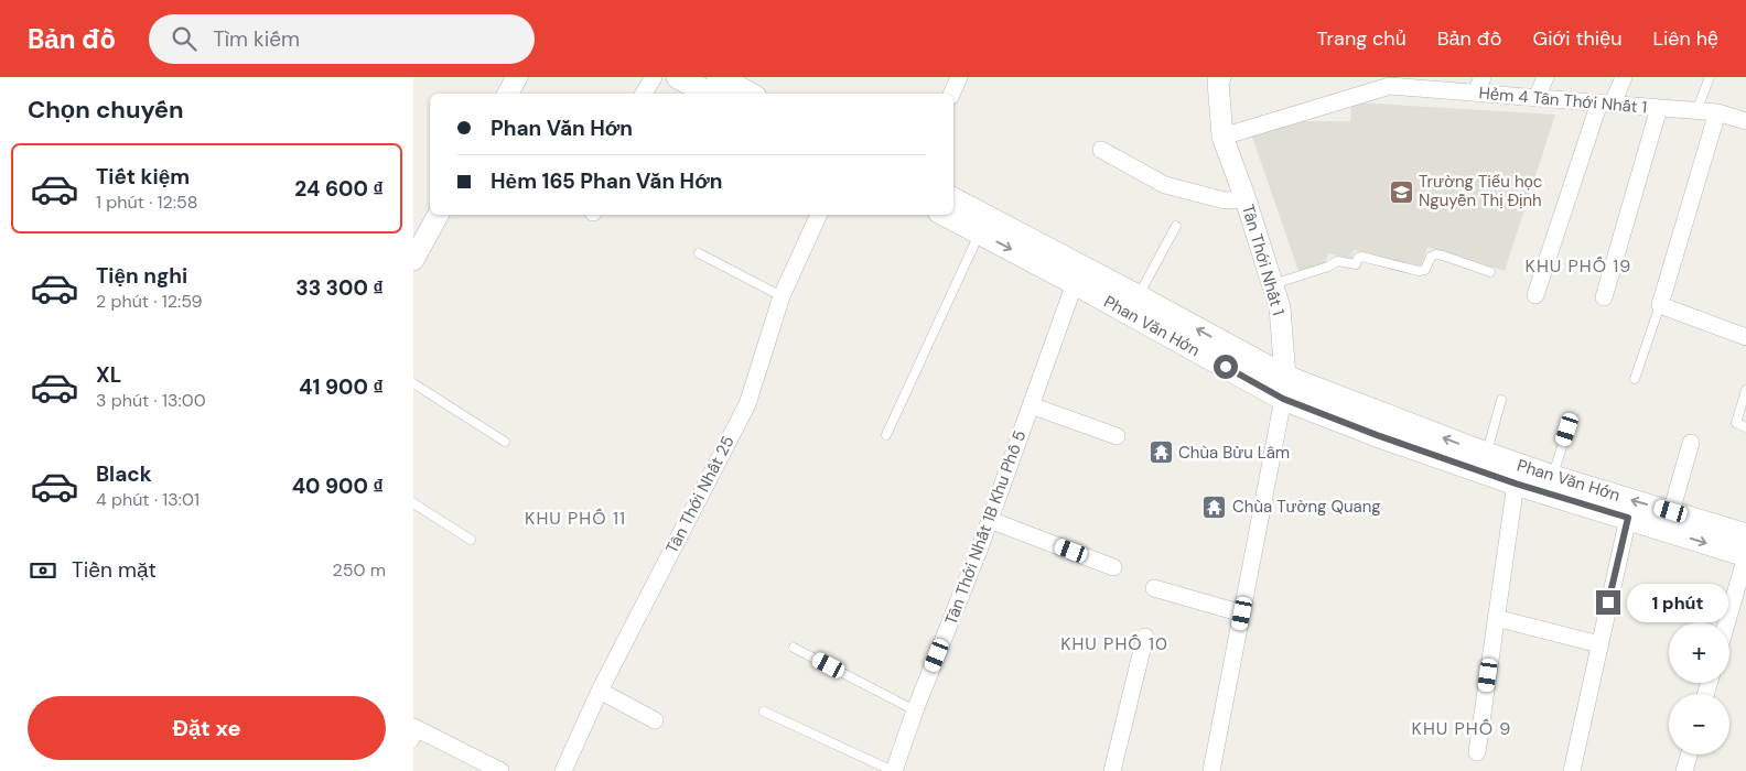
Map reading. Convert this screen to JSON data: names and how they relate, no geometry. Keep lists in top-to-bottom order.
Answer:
{
  "streets": {
    "main road": ["Phan Văn Hớn"],
    "street": [
      "Hẻm 4 Tân Thới Nhất 1",
      "Tân Thới Nhất 1",
      "Tân Thới Nhất 25",
      "Tân Thới Nhất 1B Khu Phố 5"
    ]
  },
  "crossings": [
    ["Hẻm 4 Tân Thới Nhất 1", "Tân Thới Nhất 1"],
    ["Tân Thới Nhất 1", "Phan Văn Hớn"],
    ["Phan Văn Hớn", "Tân Thới Nhất 1B Khu Phố 5"]
  ],
  "districts": [
    "KHU PHỐ 19",
    "KHU PHỐ 11",
    "KHU PHỐ 10",
    "KHU PHỐ 9"
  ],
  "places": {
    "school or university": ["Trường Tiểu học Nguyễn Thị Định"],
    "temple": ["Chùa Bửu Lâm", "Chùa Tường Quang"]
  },
  "page": {
    "header": "Bản đồ",
    "search": "Tìm kiếm",
    "nav": [
      "Trang chủ",
      "Bản đồ",
      "Giới thiệu",
      "Liên hệ"
    ],
    "heading": "Chọn chuyến",
    "banner": ["Phan Văn Hớn", "Hẻm 165 Phan Văn Hớn"],
    "list": [
      {
        "name": "Tiết kiệm",
        "note": "1 phút · 12:58",
        "value": "24 600 ₫"
      },
      {
        "name": "Tiện nghi",
        "note": "2 phút · 12:59",
        "value": "33 300 ₫"
      },
      {
        "name": "XL",
        "note": "3 phút · 13:00",
        "value": "41 900 ₫"
      },
      {
        "name": "Black",
        "note": "4 phút · 13:01",
        "value": "40 900 ₫"
      }
    ],
    "pay": ["Tiền mặt", "250 m"],
    "bubble": "1 phút",
    "map_buttons": ["+", "−"],
    "buttons": "Đặt xe"
  }
}
